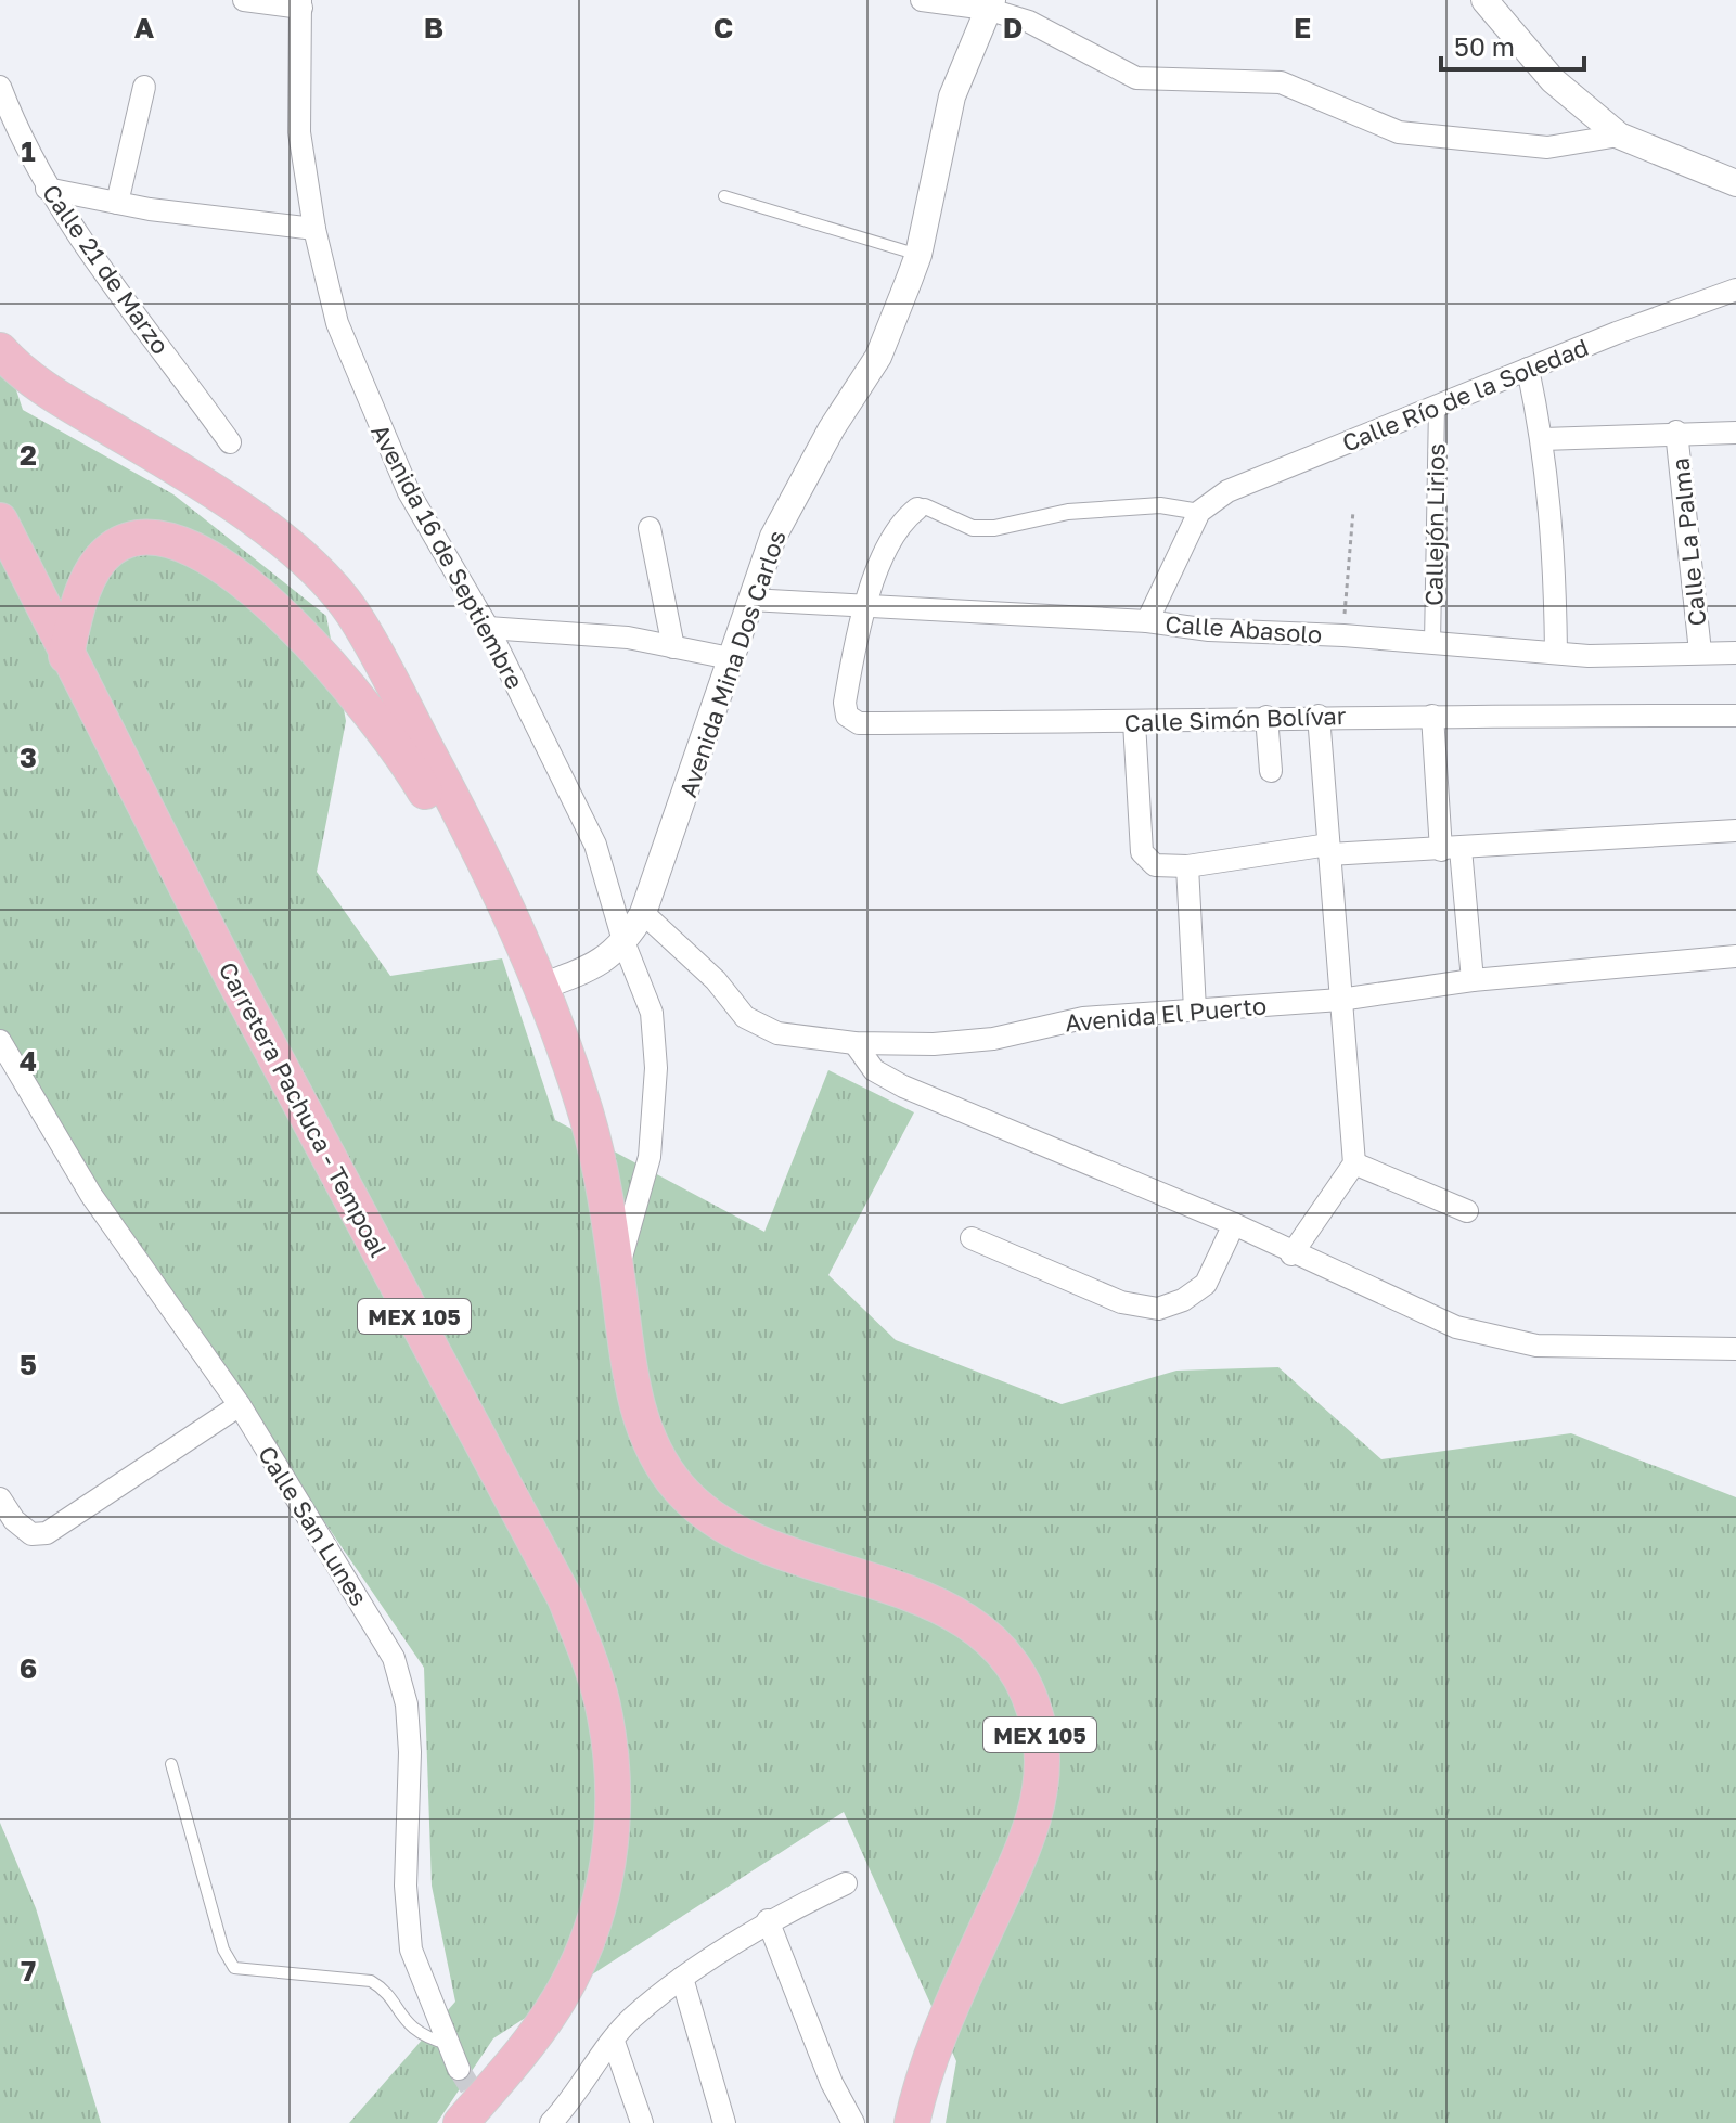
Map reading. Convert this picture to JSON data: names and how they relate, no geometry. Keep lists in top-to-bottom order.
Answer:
{
  "streets": {
    "main road": ["Carretera Pachuca - Tempoal", "MEX 105"],
    "street": [
      "Calle 21 de Marzo",
      "Calle Río de la Soledad",
      "Callejón Lirios",
      "Calle La Palma",
      "Avenida 16 de Septiembre",
      "Calle Abasolo",
      "Avenida Mina Dos Carlos",
      "Calle Simón Bolívar",
      "Avenida El Puerto",
      "Calle San Lunes"
    ]
  },
  "crossings": [
    ["Calle Río de la Soledad", "Callejón Lirios"],
    ["Callejón Lirios", "Calle Abasolo"],
    ["Calle La Palma", "Calle Abasolo"],
    ["Avenida 16 de Septiembre", "Avenida Mina Dos Carlos"],
    ["Calle Abasolo", "Avenida Mina Dos Carlos"],
    ["Calle Abasolo", "Calle Simón Bolívar"],
    ["Avenida Mina Dos Carlos", "Avenida El Puerto"],
    ["Avenida Mina Dos Carlos", "MEX 105"]
  ],
  "scale_bar": "50 m",
  "grid": {
    "columns": [
      "A",
      "B",
      "C",
      "D",
      "E"
    ],
    "rows": [
      "1",
      "2",
      "3",
      "4",
      "5",
      "6",
      "7"
    ]
  }
}
